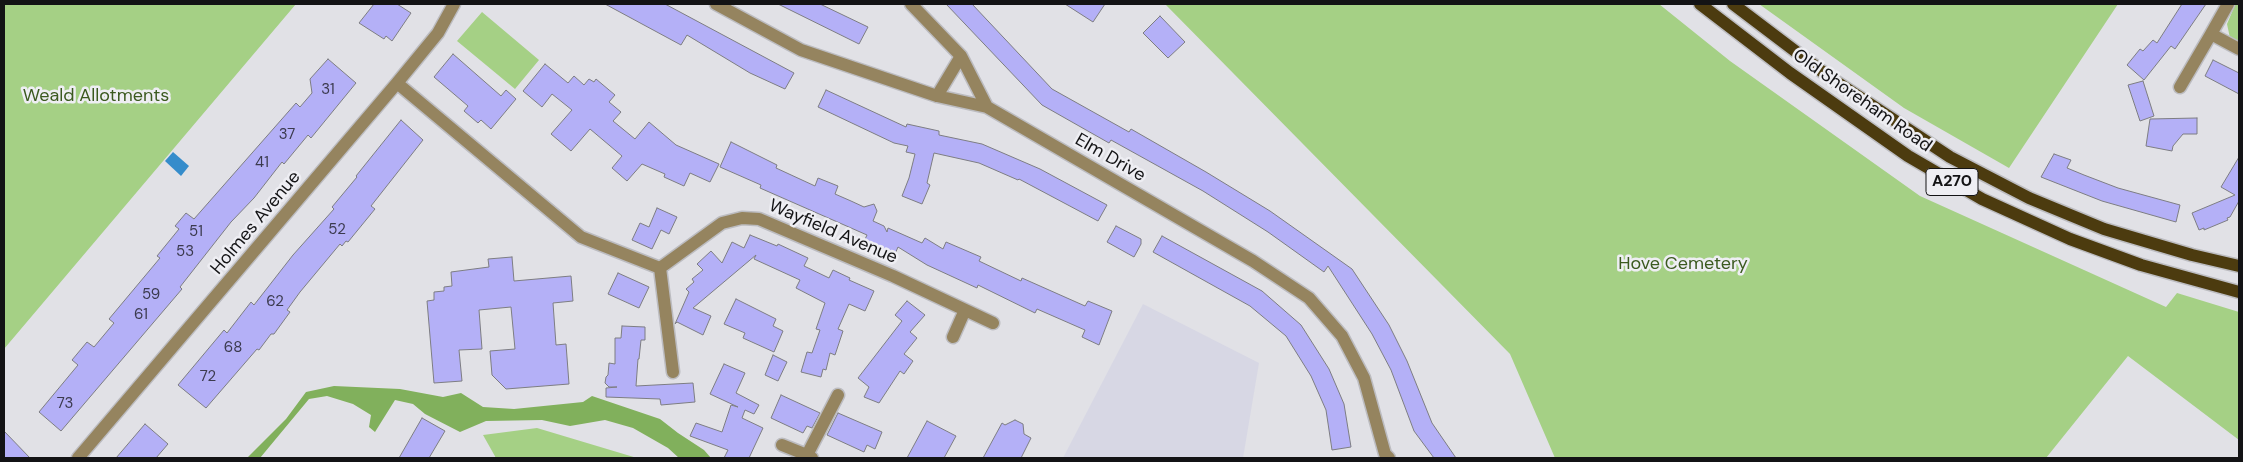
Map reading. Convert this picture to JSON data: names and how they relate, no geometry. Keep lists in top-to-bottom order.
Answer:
{
  "streets": {
    "main road": ["Old Shoreham Road", "A270"],
    "street": ["Elm Drive", "Holmes Avenue", "Wayfield Avenue"]
  },
  "parks": ["Weald Allotments", "Hove Cemetery"],
  "house_numbers": [
    "31",
    "37",
    "41",
    "52",
    "51",
    "53",
    "59",
    "62",
    "61",
    "68",
    "72",
    "73"
  ]
}
